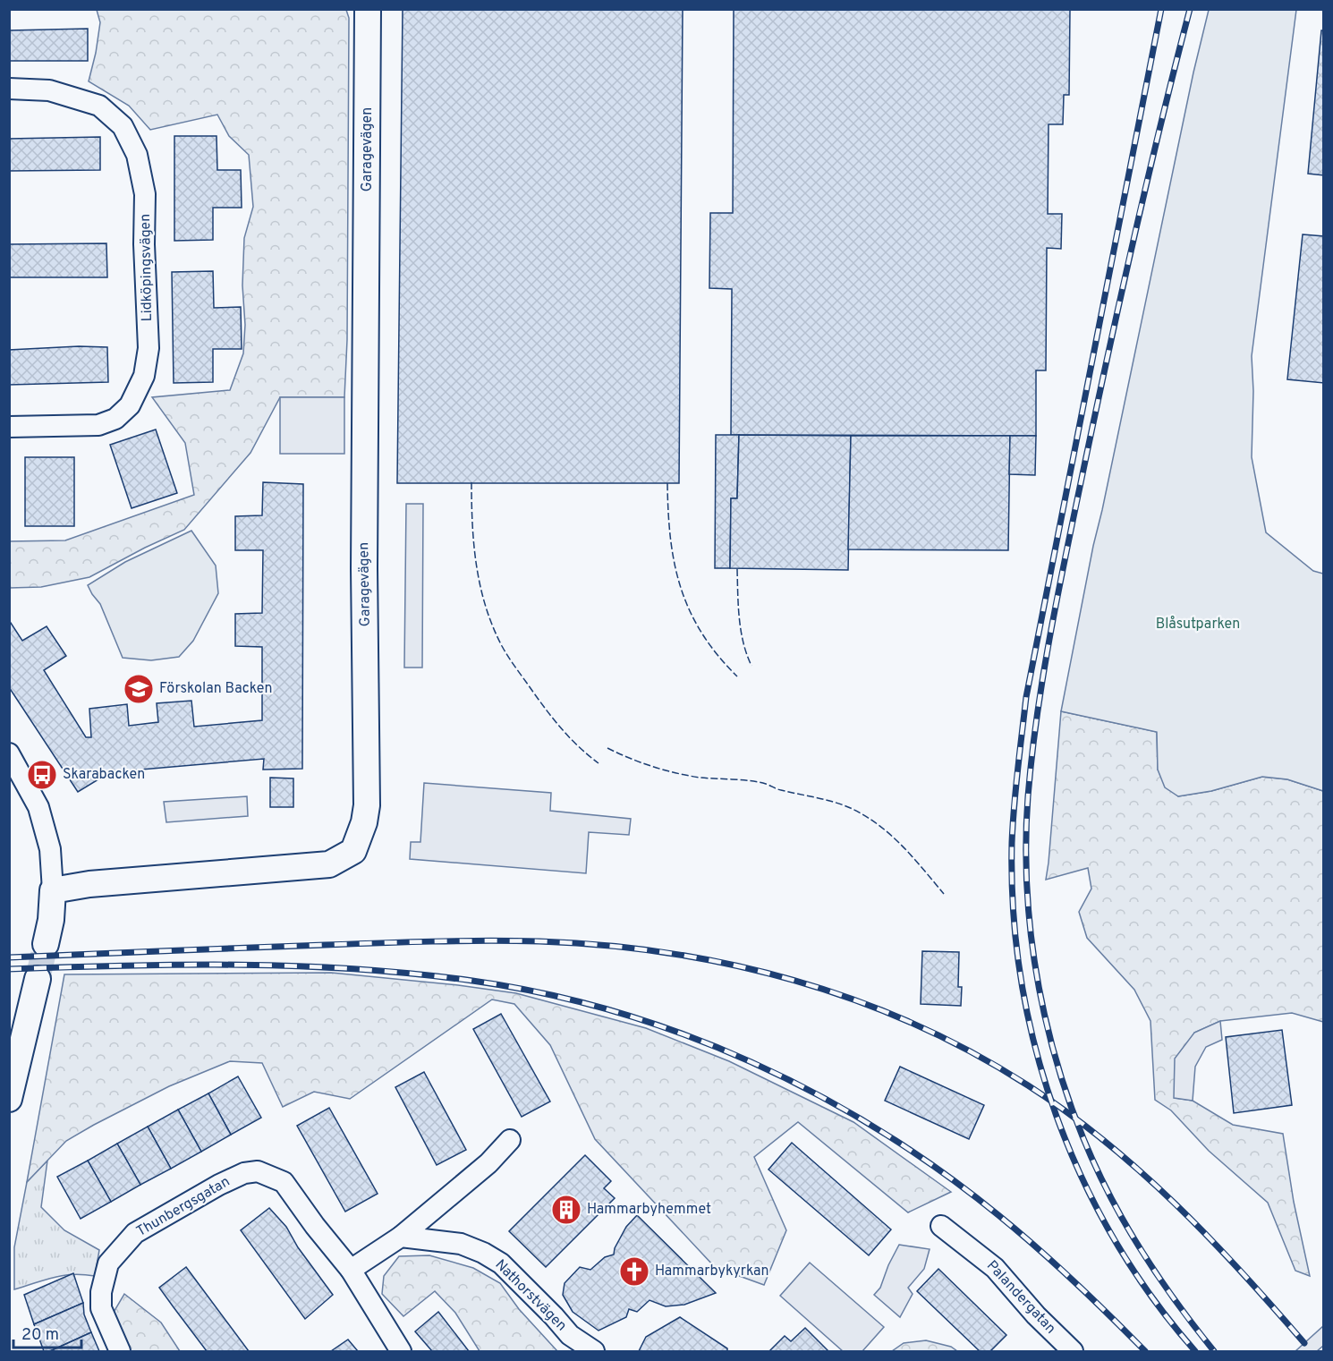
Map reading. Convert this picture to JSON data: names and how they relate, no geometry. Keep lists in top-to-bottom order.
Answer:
{
  "streets": {
    "street": [
      "Garagevägen",
      "Lidköpingsvägen",
      "Thunbergsgatan",
      "Nathorstvägen",
      "Palandergatan"
    ]
  },
  "parks": ["Blåsutparken"],
  "places": {
    "school or university": ["Förskolan Backen"],
    "bus stop": ["Skarabacken"],
    "building": ["Hammarbyhemmet"],
    "church": ["Hammarbykyrkan"]
  },
  "scale_bar": "20 m"
}
